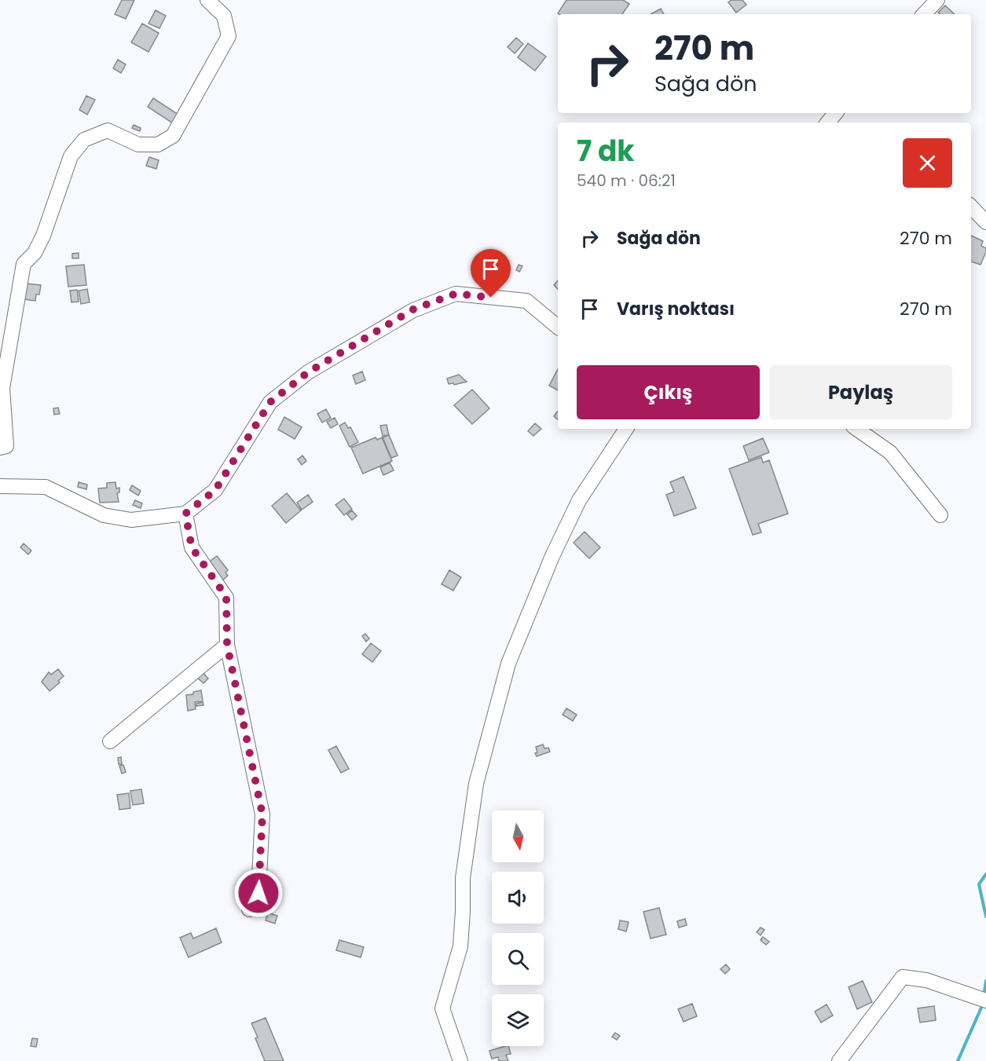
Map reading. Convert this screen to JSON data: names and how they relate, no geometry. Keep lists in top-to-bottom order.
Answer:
{
  "north": "bottom",
  "page": {
    "turn": ["270 m", "Sağa dön"],
    "heading": ["7 dk", "540 m · 06:21"],
    "list": [
      {
        "name": "Sağa dön",
        "value": "270 m"
      },
      {
        "name": "Varış noktası",
        "value": "270 m"
      }
    ],
    "buttons": ["Çıkış", "Paylaş"]
  }
}
